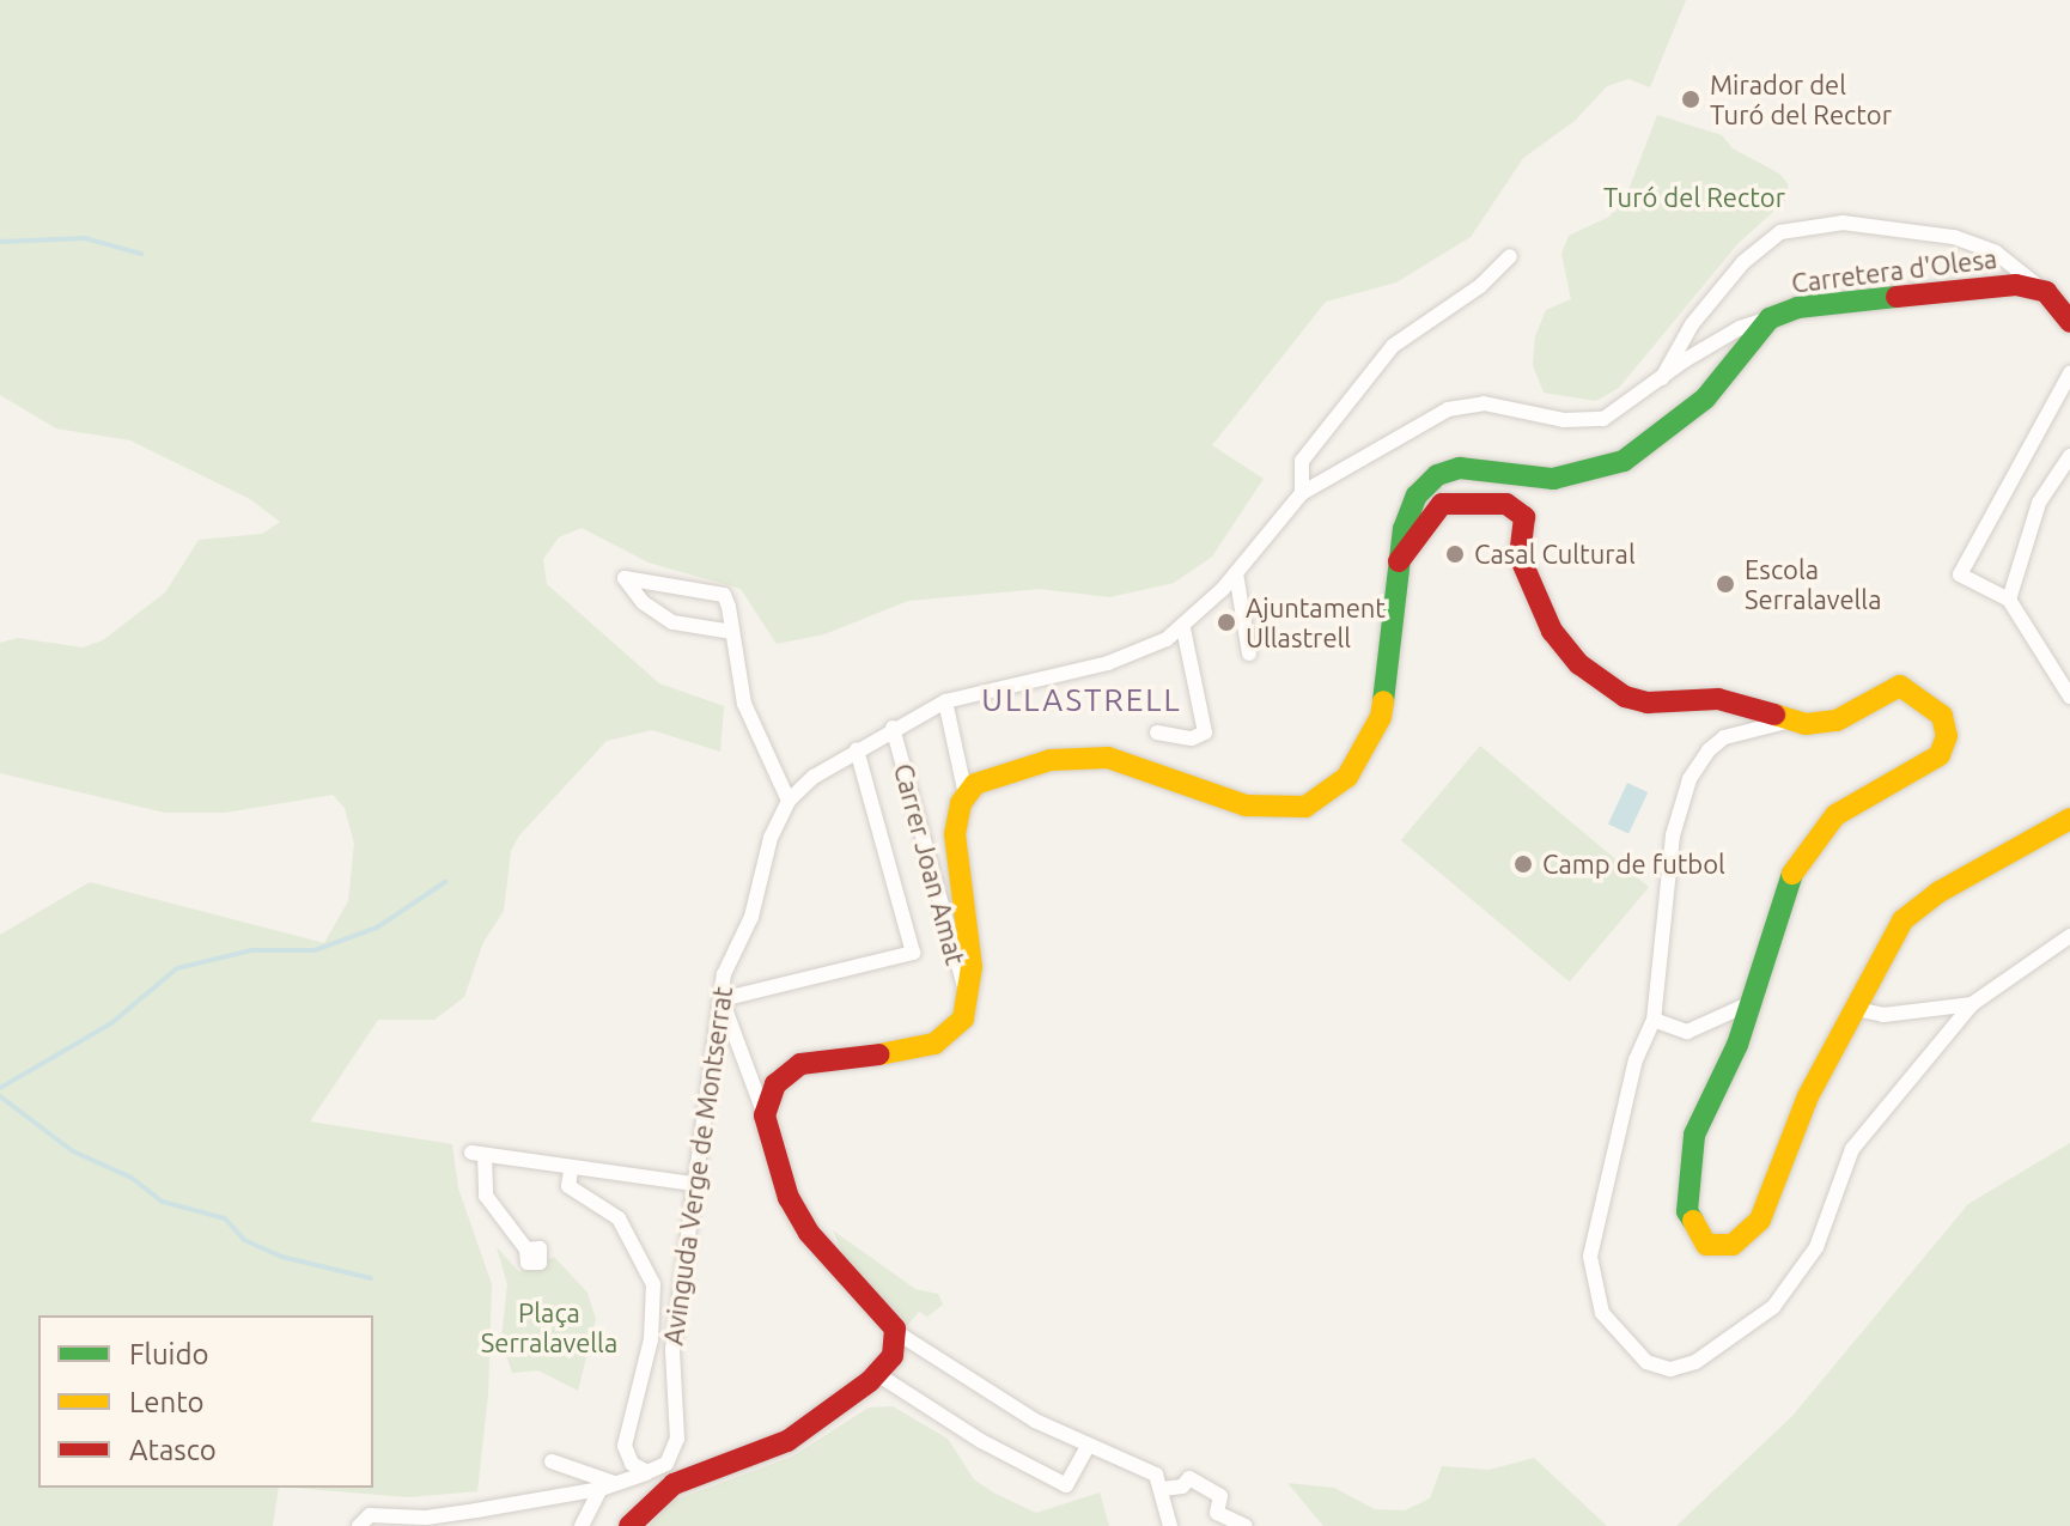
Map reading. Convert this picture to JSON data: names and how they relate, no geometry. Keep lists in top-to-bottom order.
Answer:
{
  "streets": {
    "street": ["Carretera d'Olesa", "Carrer Joan Amat", "Avinguda Verge de Montserrat"]
  },
  "districts": ["ULLASTRELL"],
  "parks": ["Turó del Rector", "Plaça Serralavella"],
  "places": [
    "Mirador del Turó del Rector",
    "Casal Cultural",
    "Escola Serralavella",
    "Ajuntament Ullastrell",
    "Camp de futbol"
  ],
  "legend": ["Fluido", "Lento", "Atasco"]
}
